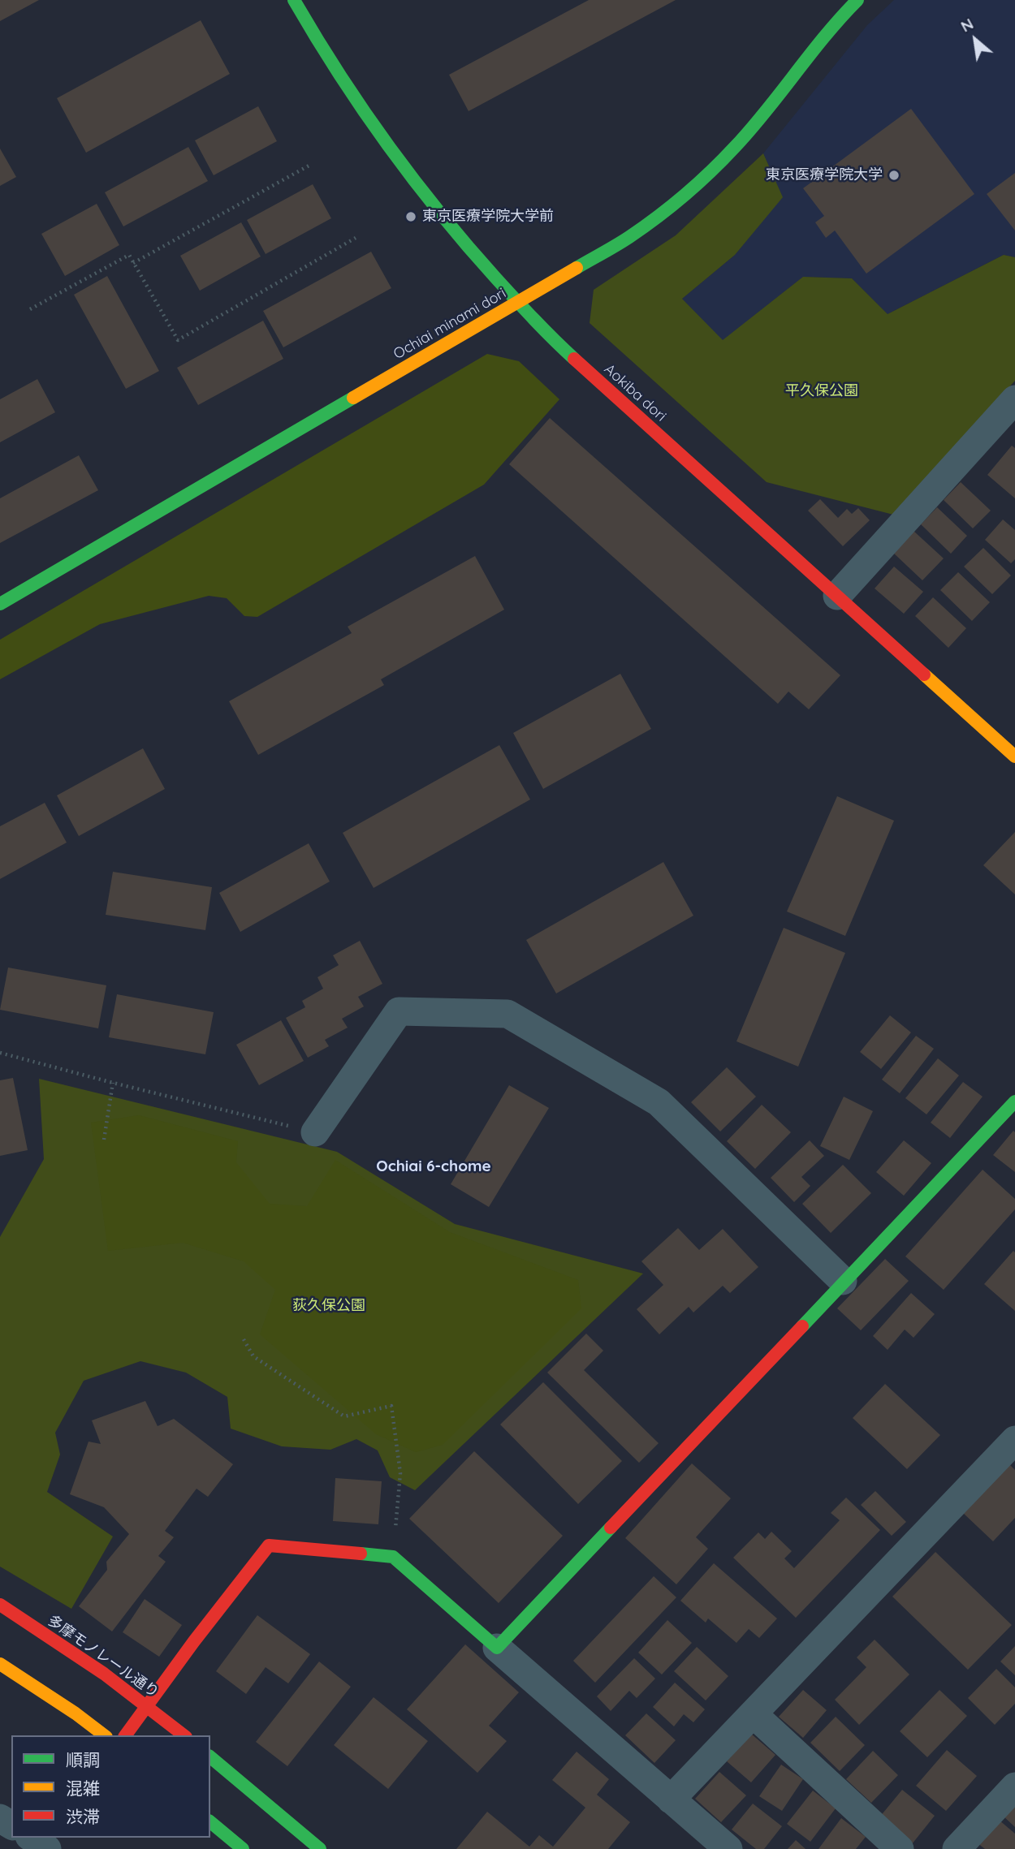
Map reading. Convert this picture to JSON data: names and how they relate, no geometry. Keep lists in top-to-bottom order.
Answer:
{
  "streets": {
    "street": ["Ochiai minami dori", "Aokiba dori", "多摩モノレール通り"]
  },
  "crossings": [
    ["Ochiai minami dori", "Aokiba dori"]
  ],
  "districts": ["Ochiai 6-chome"],
  "parks": ["平久保公園", "荻久保公園"],
  "places": ["東京医療学院大学", "東京医療学院大学前"],
  "legend": ["順調", "混雑", "渋滞"],
  "north": "top left"
}
